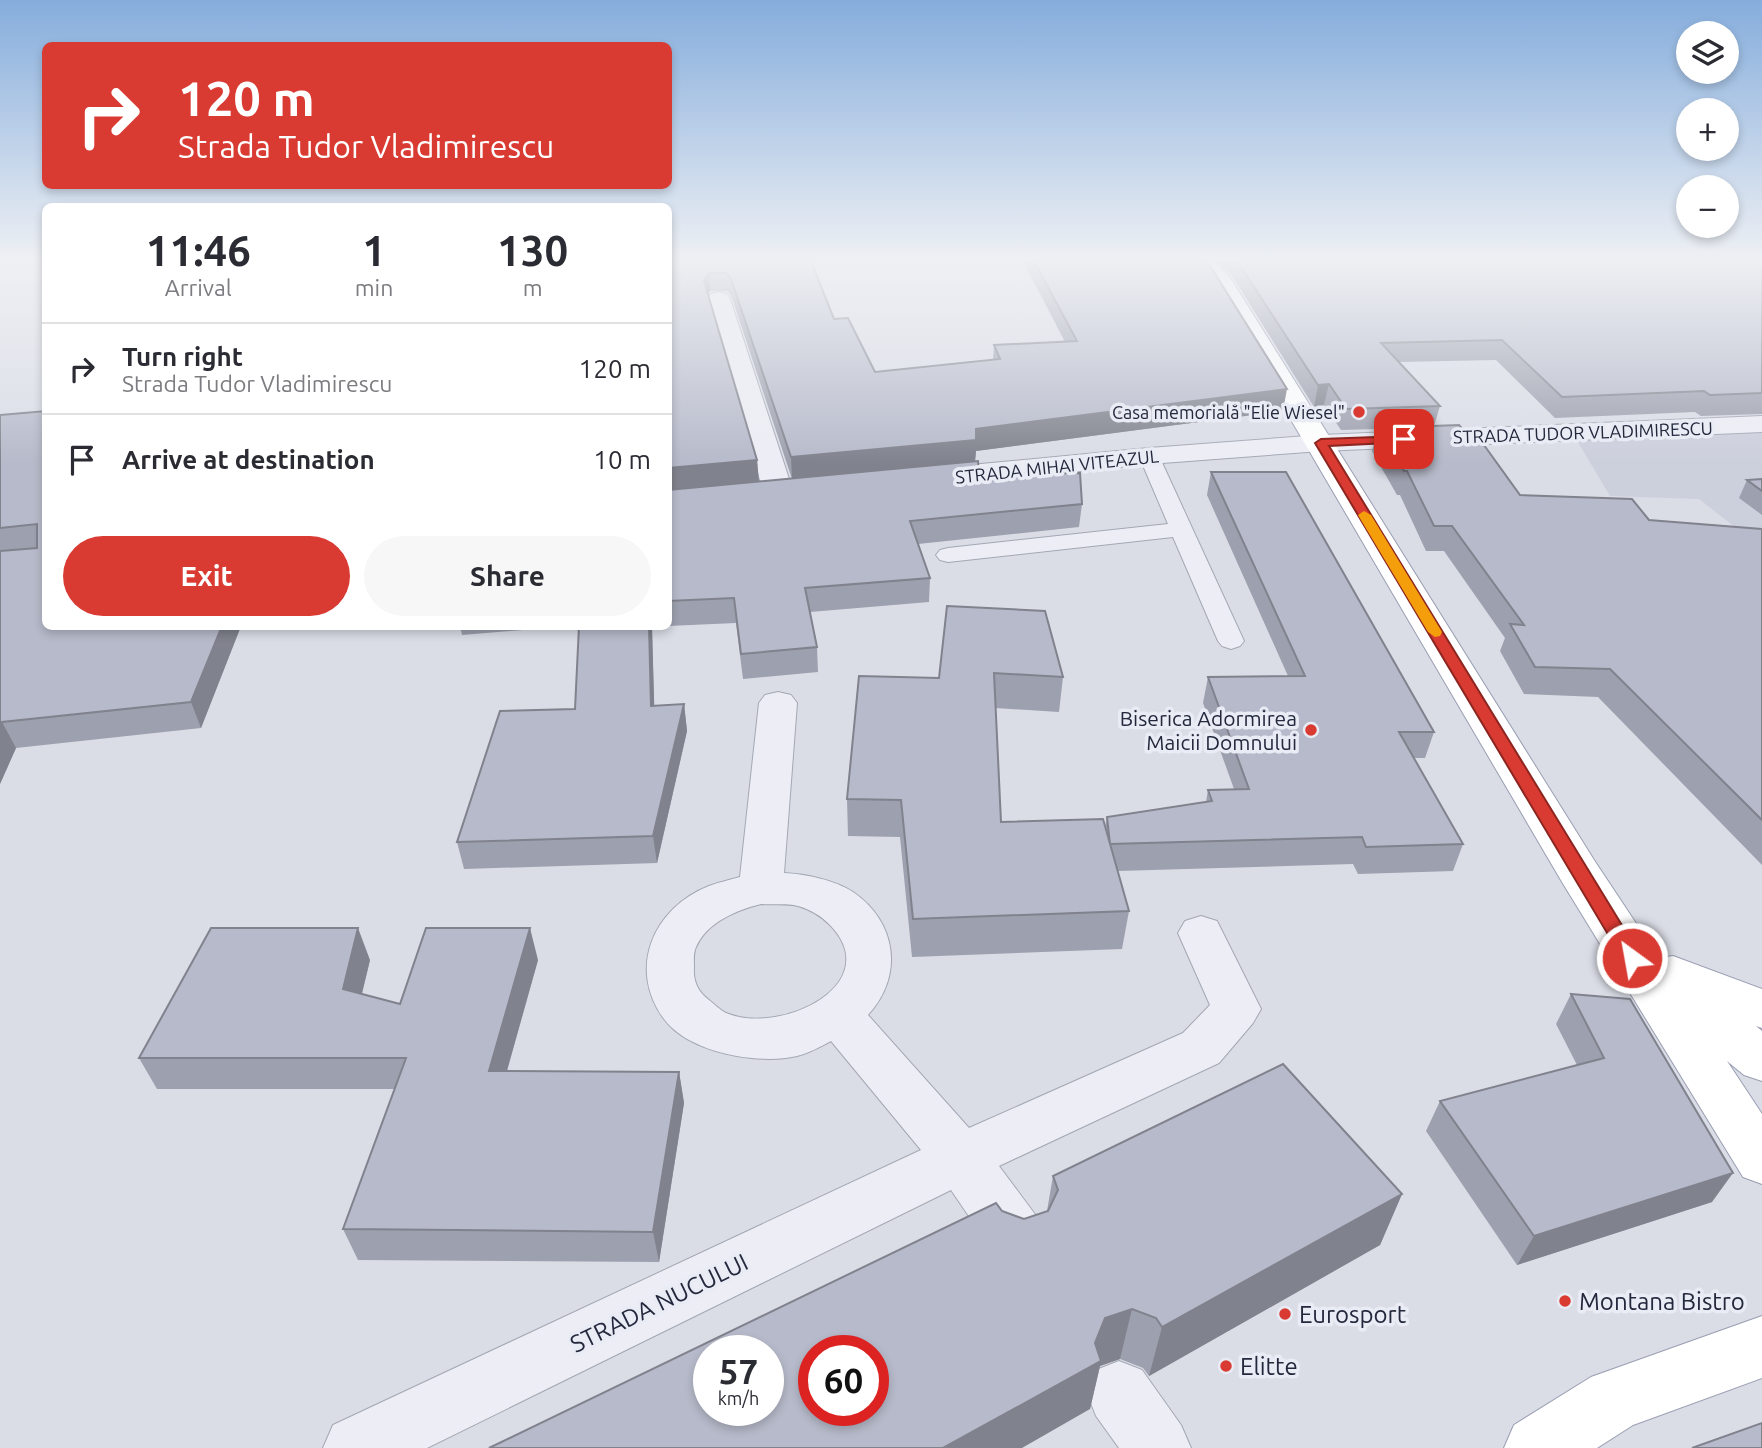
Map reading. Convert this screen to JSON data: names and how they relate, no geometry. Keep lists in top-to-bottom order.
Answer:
{
  "streets": {
    "street": ["STRADA TUDOR VLADIMIRESCU", "STRADA MIHAI VITEAZUL", "STRADA NUCULUI"]
  },
  "crossings": [
    ["STRADA TUDOR VLADIMIRESCU", "STRADA MIHAI VITEAZUL"]
  ],
  "places": [
    "Casa memorială \"Elie Wiesel\"",
    "Biserica Adormirea Maicii Domnului",
    "Montana Bistro",
    "Eurosport",
    "Elitte"
  ],
  "page": {
    "map_buttons": ["+", "−"],
    "turn": ["120 m", "Strada Tudor Vladimirescu"],
    "eta": [
      "11:46",
      "Arrival",
      "1",
      "min",
      "130",
      "m"
    ],
    "list": [
      {
        "name": "Turn right",
        "note": "Strada Tudor Vladimirescu",
        "value": "120 m"
      },
      {
        "name": "Arrive at destination",
        "value": "10 m"
      }
    ],
    "buttons": ["Exit", "Share"],
    "speed": "57 km/h",
    "limit": "60"
  }
}
